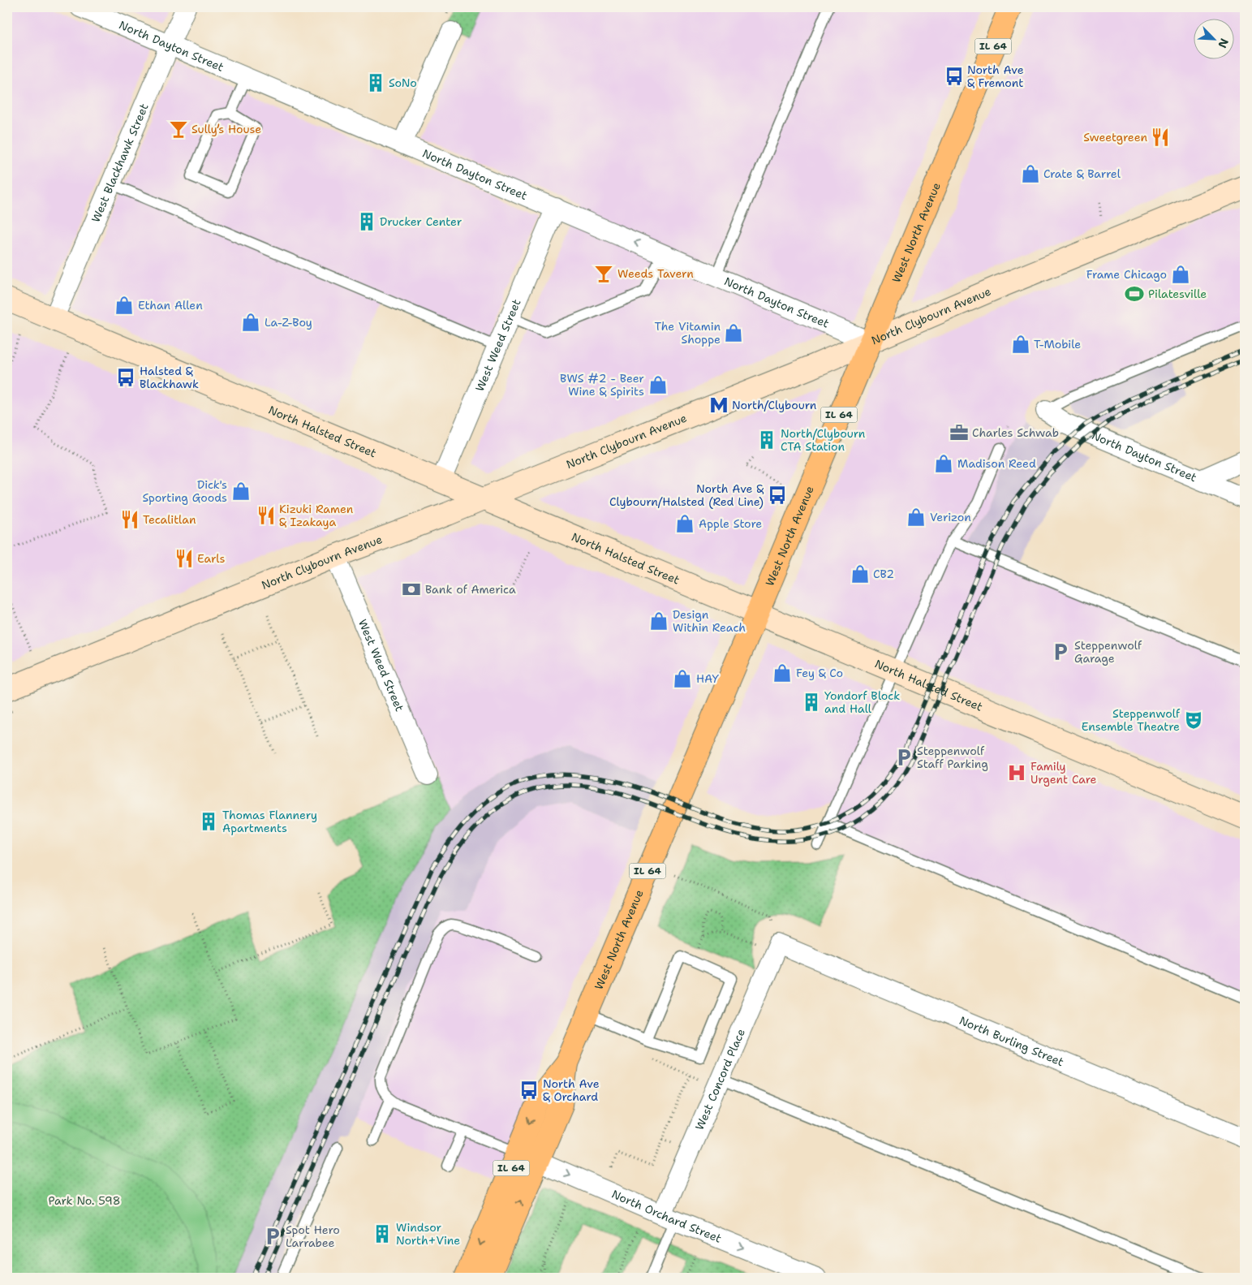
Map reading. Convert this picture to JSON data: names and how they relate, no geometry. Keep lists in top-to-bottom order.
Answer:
{
  "streets": {
    "main road": [
      "IL 64",
      "West North Avenue",
      "North Clybourn Avenue",
      "North Halsted Street"
    ],
    "street": [
      "North Dayton Street",
      "West Blackhawk Street",
      "West Weed Street",
      "North Burling Street",
      "West Concord Place",
      "North Orchard Street"
    ]
  },
  "crossings": [
    ["North Dayton Street", "West Blackhawk Street"],
    ["North Dayton Street", "West North Avenue"],
    ["North Dayton Street", "North Clybourn Avenue"],
    ["North Dayton Street", "West Weed Street"],
    ["West Blackhawk Street", "North Halsted Street"],
    ["West North Avenue", "North Clybourn Avenue"],
    ["West North Avenue", "North Halsted Street"],
    ["West North Avenue", "North Orchard Street"],
    ["North Clybourn Avenue", "West Weed Street"],
    ["North Clybourn Avenue", "North Halsted Street"],
    ["West Weed Street", "North Halsted Street"],
    ["North Burling Street", "West Concord Place"],
    ["West Concord Place", "North Orchard Street"]
  ],
  "one_way": ["North Orchard Street"],
  "parks": ["Park No. 598"],
  "places": {
    "bus stop": [
      "North Ave & Fremont",
      "Halsted & Blackhawk",
      "North Ave & Clybourn/Halsted (Red Line)",
      "North Ave & Orchard"
    ],
    "building": [
      "SoNo",
      "Drucker Center",
      "North/Clybourn CTA Station",
      "Yondorf Block and Hall",
      "Thomas Flannery Apartments",
      "Windsor North+Vine"
    ],
    "bar": ["Sully’s House", "Weeds Tavern"],
    "restaurant": [
      "Sweetgreen",
      "Kizuki Ramen & Izakaya",
      "Tecalitlan",
      "Earls"
    ],
    "shop": [
      "Crate & Barrel",
      "Frame Chicago",
      "Ethan Allen",
      "La-Z-Boy",
      "The Vitamin Shoppe",
      "T-Mobile",
      "BWS #2 - Beer Wine & Spirits",
      "Madison Reed",
      "Dick's Sporting Goods",
      "Verizon",
      "Apple Store",
      "CB2",
      "Design Within Reach",
      "Fey & Co",
      "HAY"
    ],
    "sports": ["Pilatesville"],
    "metro station": ["North/Clybourn"],
    "office": ["Charles Schwab"],
    "bank": ["Bank of America"],
    "parking": ["Steppenwolf Garage", "Steppenwolf Staff Parking", "Spot Hero Larrabee"],
    "theatre": ["Steppenwolf Ensemble Theatre"],
    "hospital": ["Family Urgent Care"]
  },
  "north": "bottom right"
}
